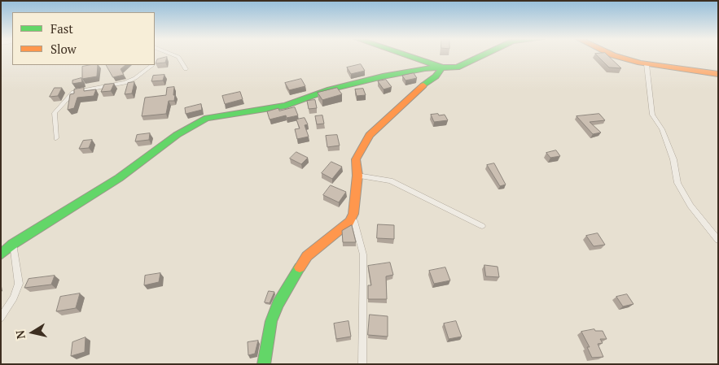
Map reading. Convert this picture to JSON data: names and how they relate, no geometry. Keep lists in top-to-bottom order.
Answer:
{
  "legend": ["Fast", "Slow"],
  "north": "left"
}
